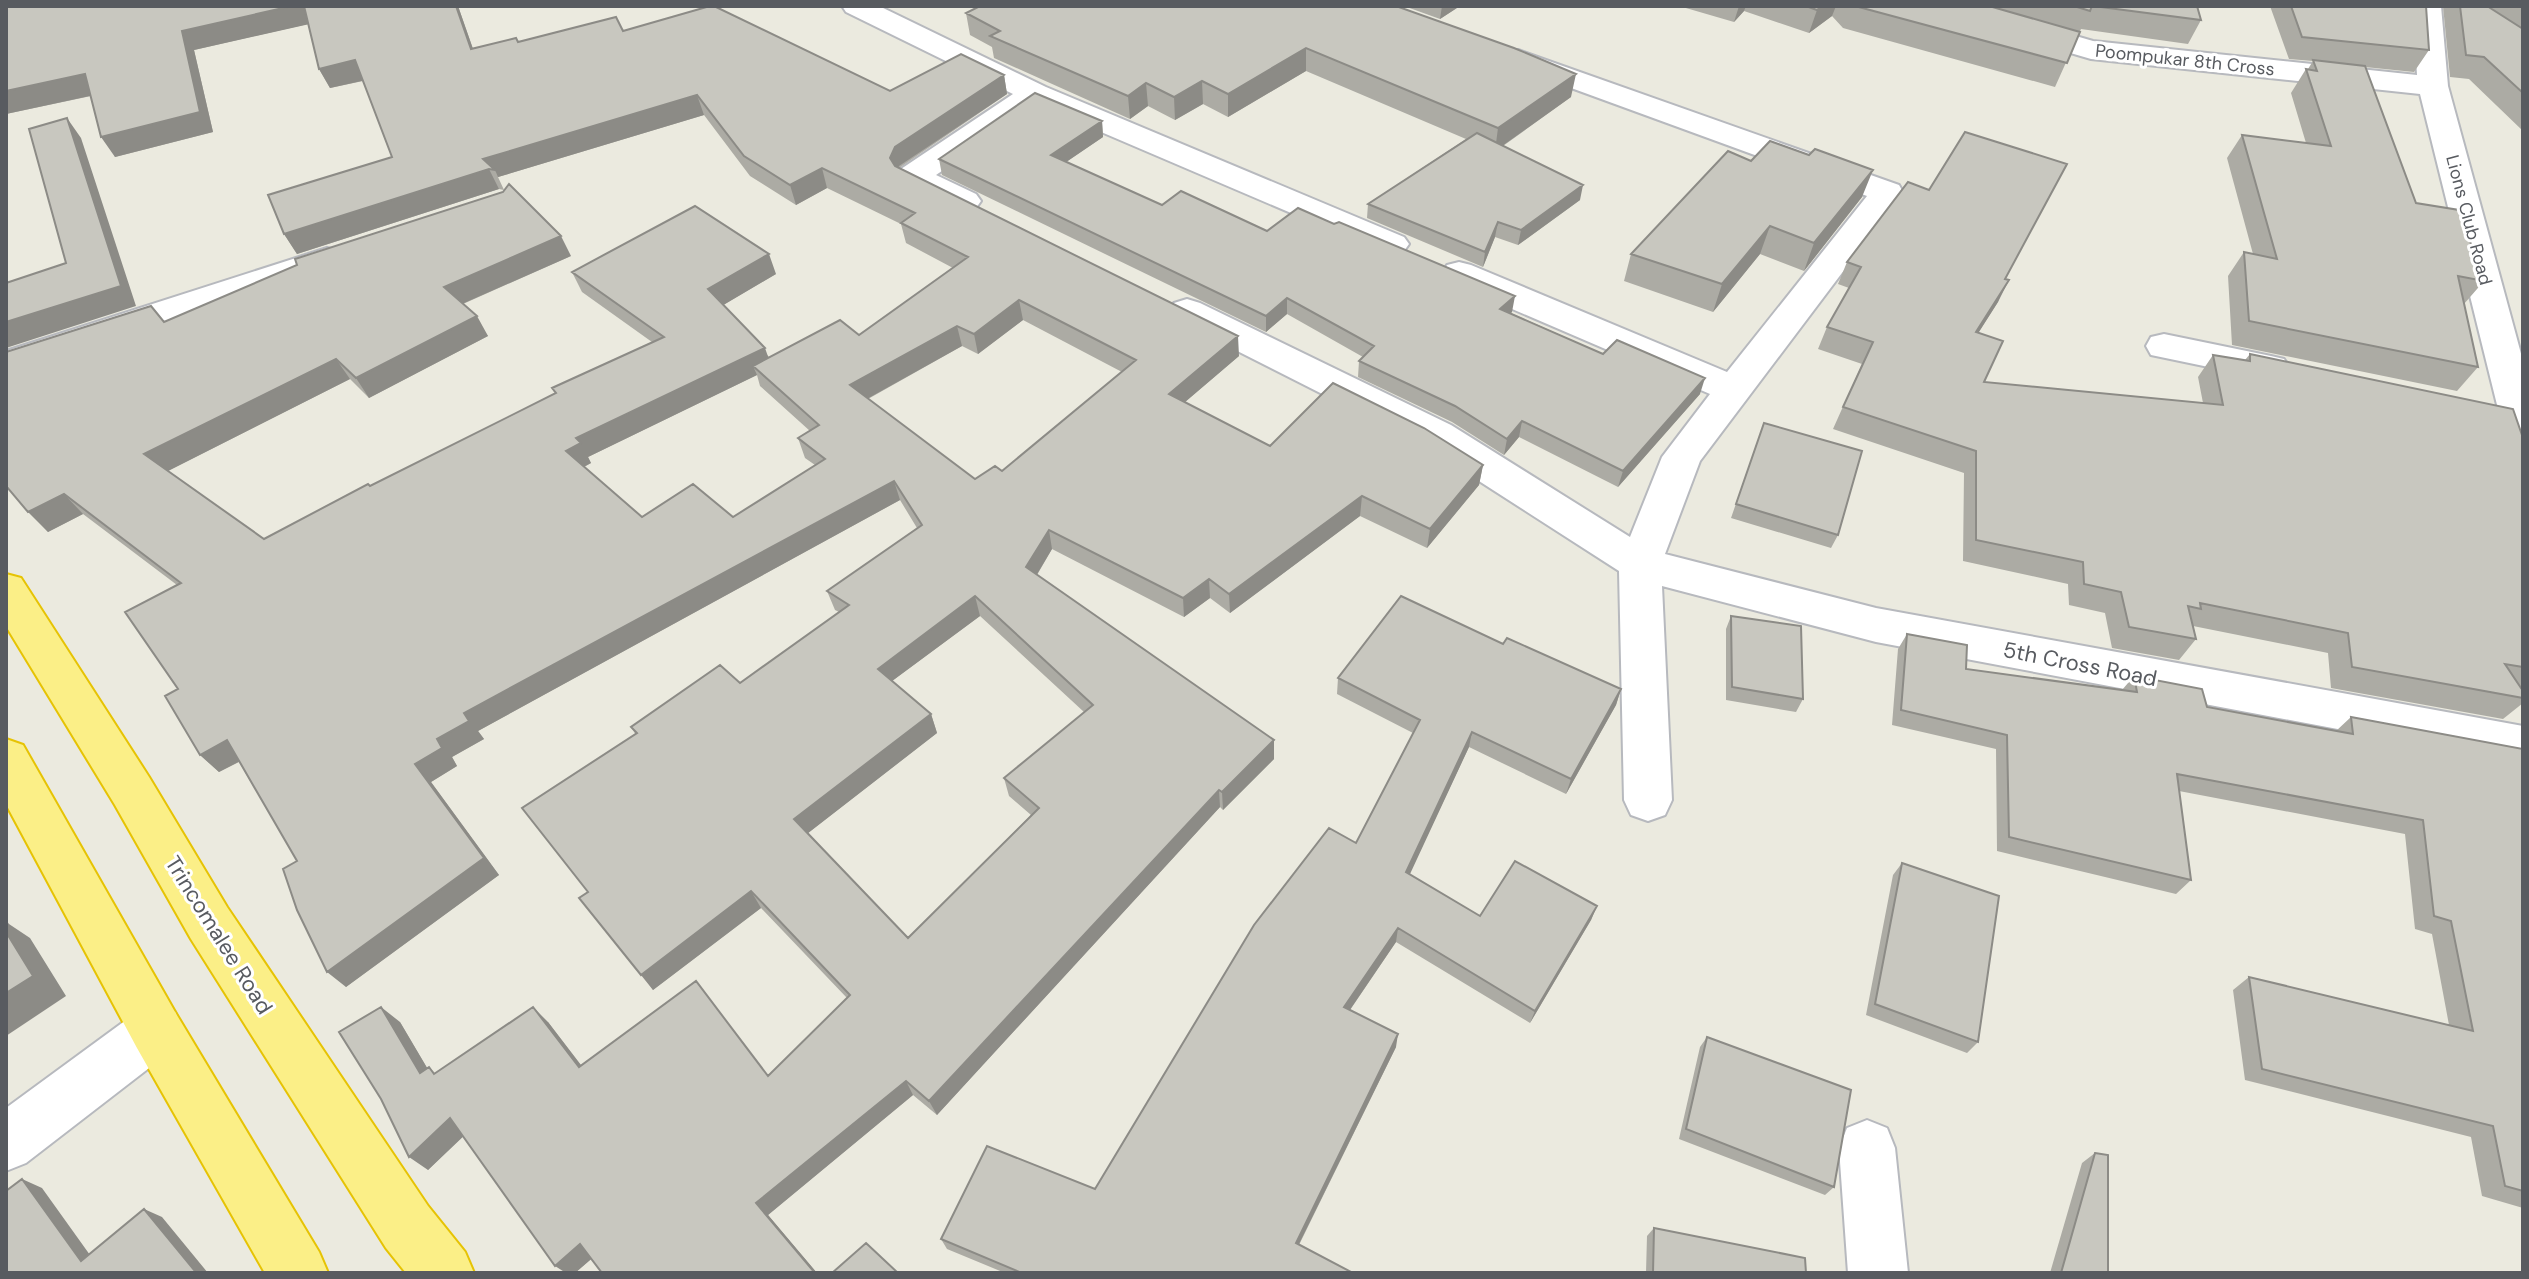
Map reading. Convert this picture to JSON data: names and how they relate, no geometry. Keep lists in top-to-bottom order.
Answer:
{
  "streets": {
    "highway": ["Trincomalee Road"],
    "street": ["Poompukar 8th Cross", "Lions Club Road", "5th Cross Road"]
  },
  "crossings": [
    ["Poompukar 8th Cross", "Lions Club Road"]
  ]
}
